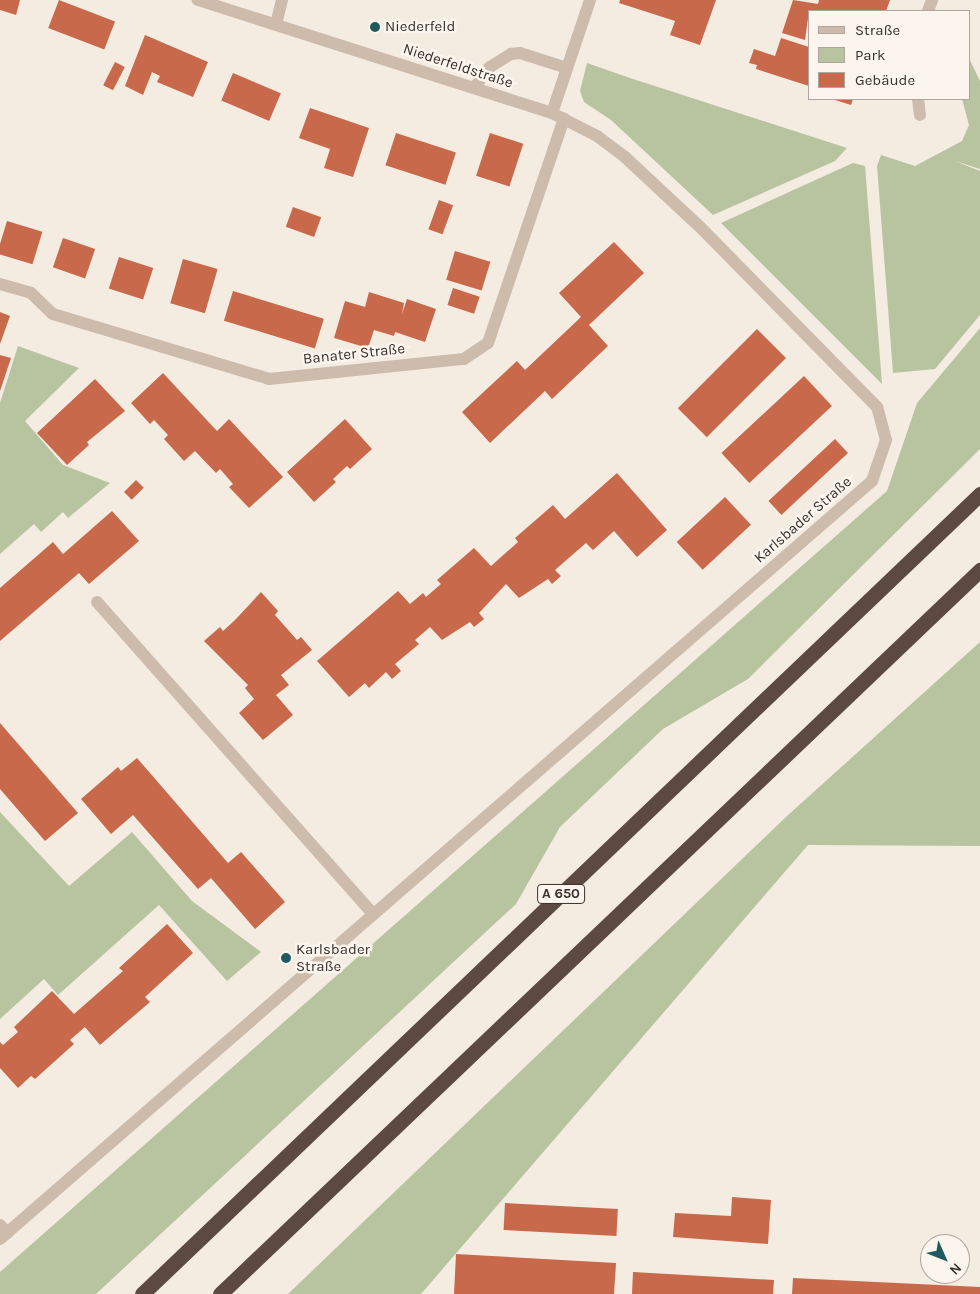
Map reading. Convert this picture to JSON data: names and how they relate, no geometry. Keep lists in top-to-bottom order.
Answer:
{
  "streets": {
    "highway": ["A 650"],
    "street": ["Niederfeldstraße", "Banater Straße", "Karlsbader Straße"]
  },
  "crossings": [
    ["Niederfeldstraße", "Banater Straße"],
    ["Niederfeldstraße", "Karlsbader Straße"],
    ["Banater Straße", "Karlsbader Straße"]
  ],
  "places": ["Niederfeld", "Karlsbader Straße"],
  "legend": ["Straße", "Park", "Gebäude"],
  "north": "bottom right"
}
